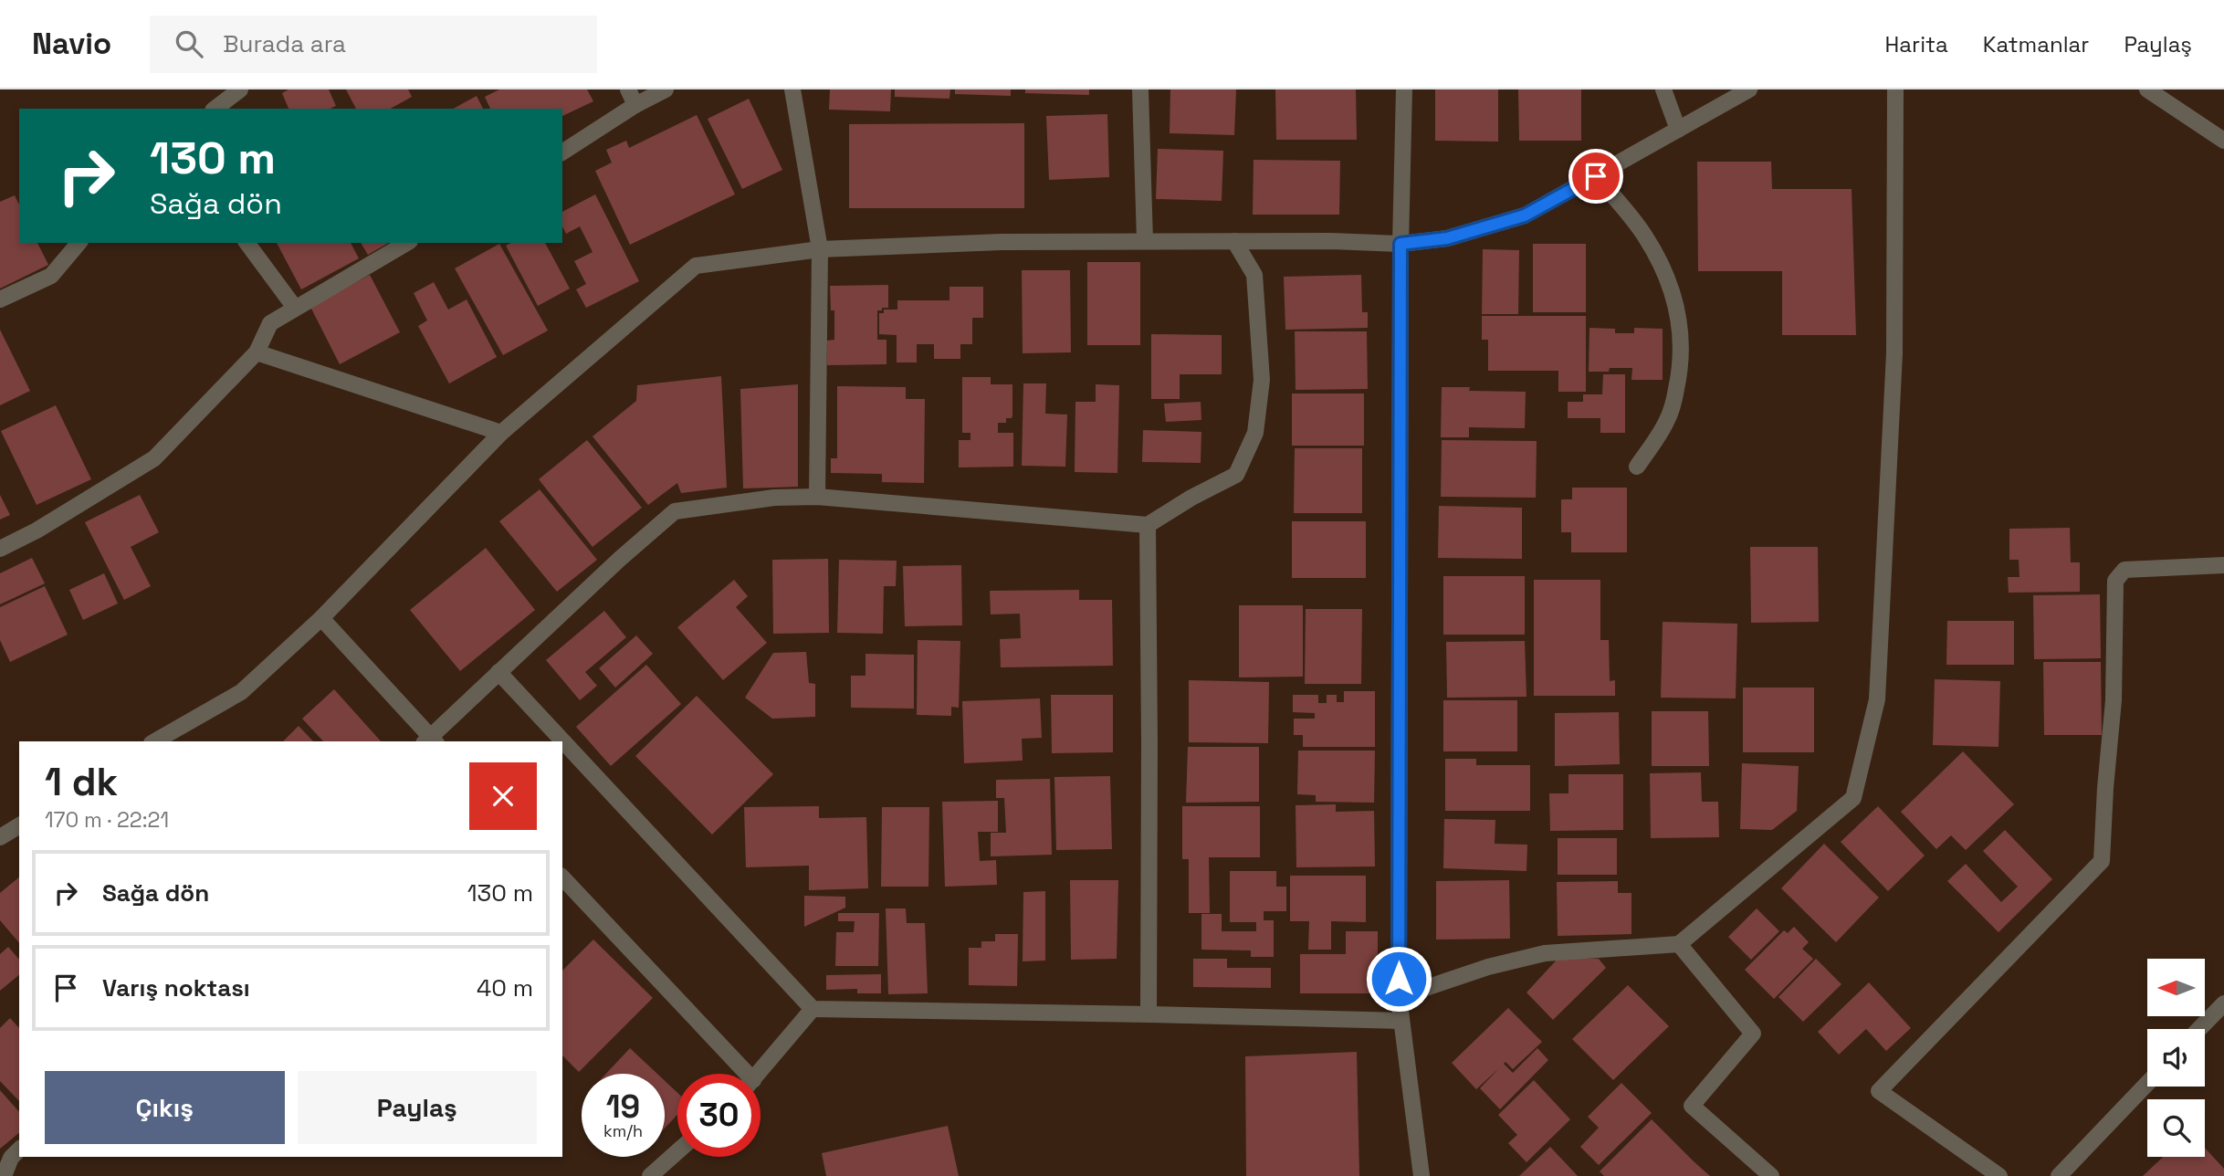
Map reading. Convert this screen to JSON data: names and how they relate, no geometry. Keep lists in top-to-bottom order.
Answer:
{
  "north": "left",
  "page": {
    "header": "Navio",
    "search": "Burada ara",
    "nav": ["Harita", "Katmanlar", "Paylaş"],
    "turn": ["130 m", "Sağa dön"],
    "heading": ["1 dk", "170 m · 22:21"],
    "list": [
      {
        "name": "Sağa dön",
        "value": "130 m"
      },
      {
        "name": "Varış noktası",
        "value": "40 m"
      }
    ],
    "buttons": ["Çıkış", "Paylaş"],
    "speed": "19 km/h",
    "limit": "30"
  }
}
